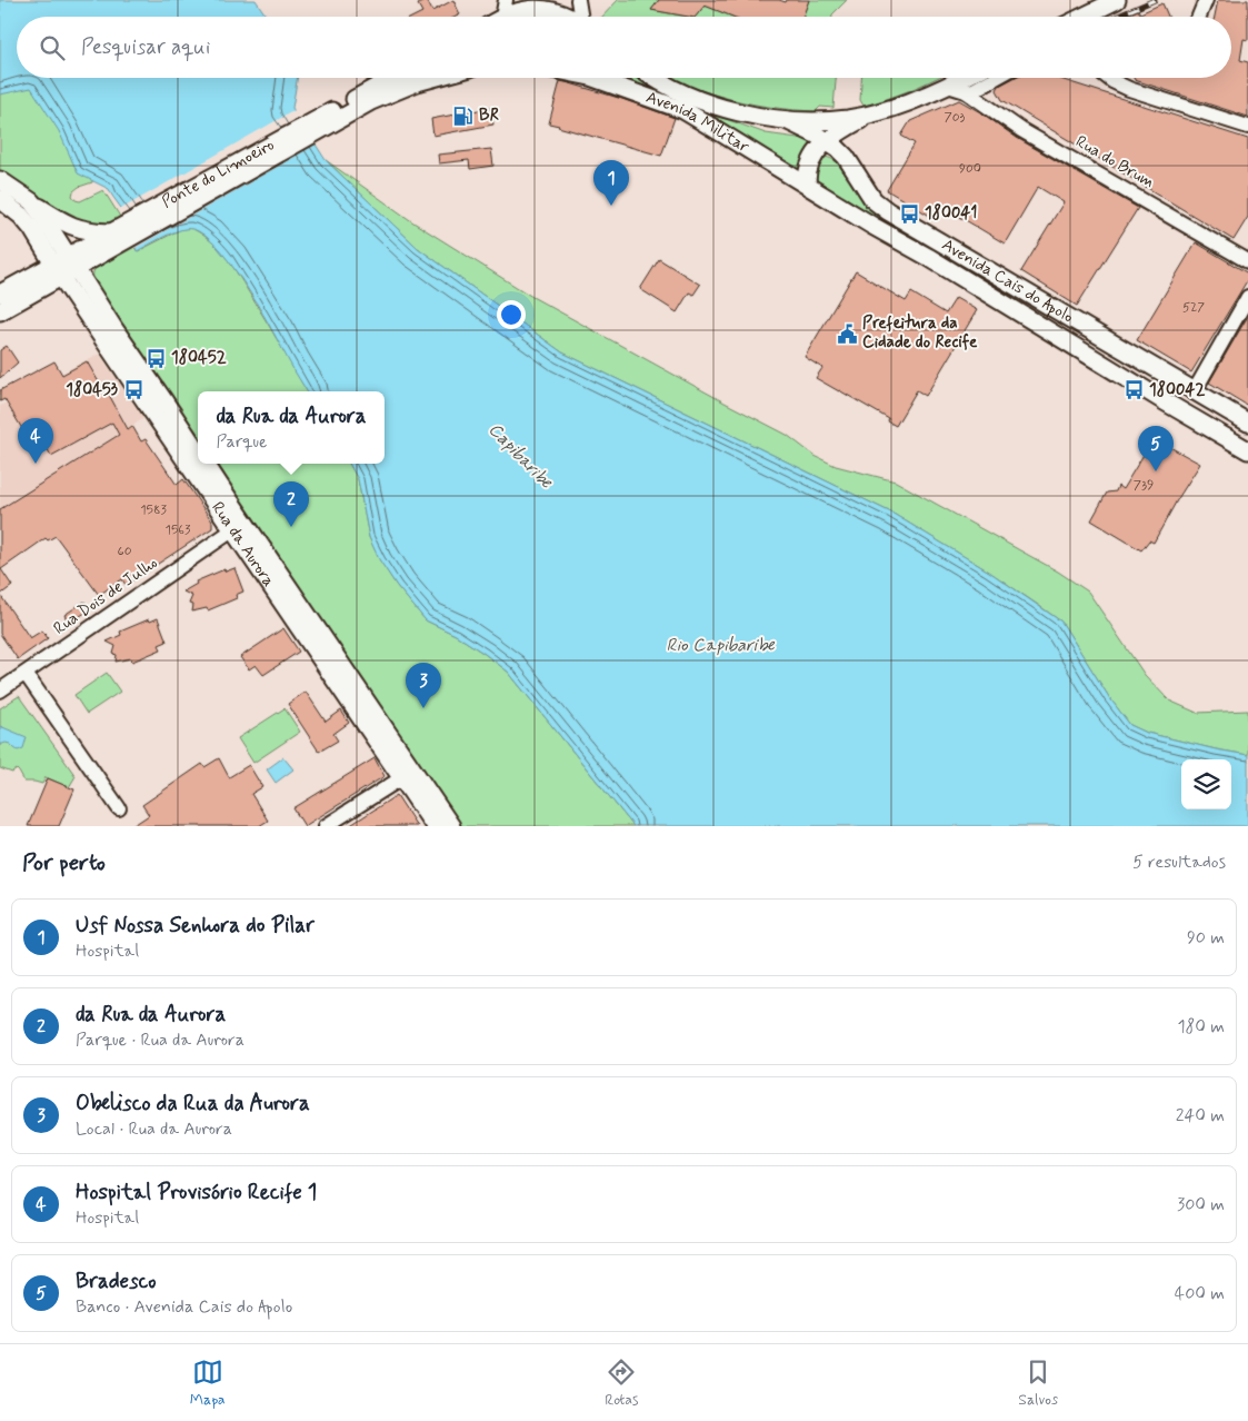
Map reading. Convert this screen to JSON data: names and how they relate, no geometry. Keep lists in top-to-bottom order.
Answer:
{
  "streets": {
    "main road": [
      "Avenida Militar",
      "Ponte do Limoeiro",
      "Avenida Cais do Apolo",
      "Rua da Aurora"
    ],
    "street": ["Rua do Brum", "Rua Dois de Julho"]
  },
  "crossings": [
    ["Avenida Militar", "Avenida Cais do Apolo"],
    ["Ponte do Limoeiro", "Rua da Aurora"],
    ["Rua da Aurora", "Rua Dois de Julho"]
  ],
  "water": ["Capibaribe", "Rio Capibaribe"],
  "places": {
    "fuel station": ["BR"],
    "bus stop": [
      "180041",
      "180452",
      "180453",
      "180042"
    ],
    "public building": ["Prefeitura da Cidade do Recife"]
  },
  "house_numbers": [
    "703",
    "900",
    "527",
    "739",
    "1583",
    "1563",
    "60"
  ],
  "page": {
    "search": "Pesquisar aqui",
    "pins": [
      "1",
      "4",
      "5",
      "2",
      "3"
    ],
    "popup": ["da Rua da Aurora", "Parque"],
    "heading": ["Por perto", "5 resultados"],
    "list": [
      {
        "mark": "1",
        "name": "Usf Nossa Senhora do Pilar",
        "note": "Hospital",
        "value": "90 m"
      },
      {
        "mark": "2",
        "name": "da Rua da Aurora",
        "note": "Parque · Rua da Aurora",
        "value": "180 m"
      },
      {
        "mark": "3",
        "name": "Obelisco da Rua da Aurora",
        "note": "Local · Rua da Aurora",
        "value": "240 m"
      },
      {
        "mark": "4",
        "name": "Hospital Provisório Recife 1",
        "note": "Hospital",
        "value": "300 m"
      },
      {
        "mark": "5",
        "name": "Bradesco",
        "note": "Banco · Avenida Cais do Apolo",
        "value": "400 m"
      }
    ],
    "nav": ["Mapa", "Rotas", "Salvos"]
  }
}
